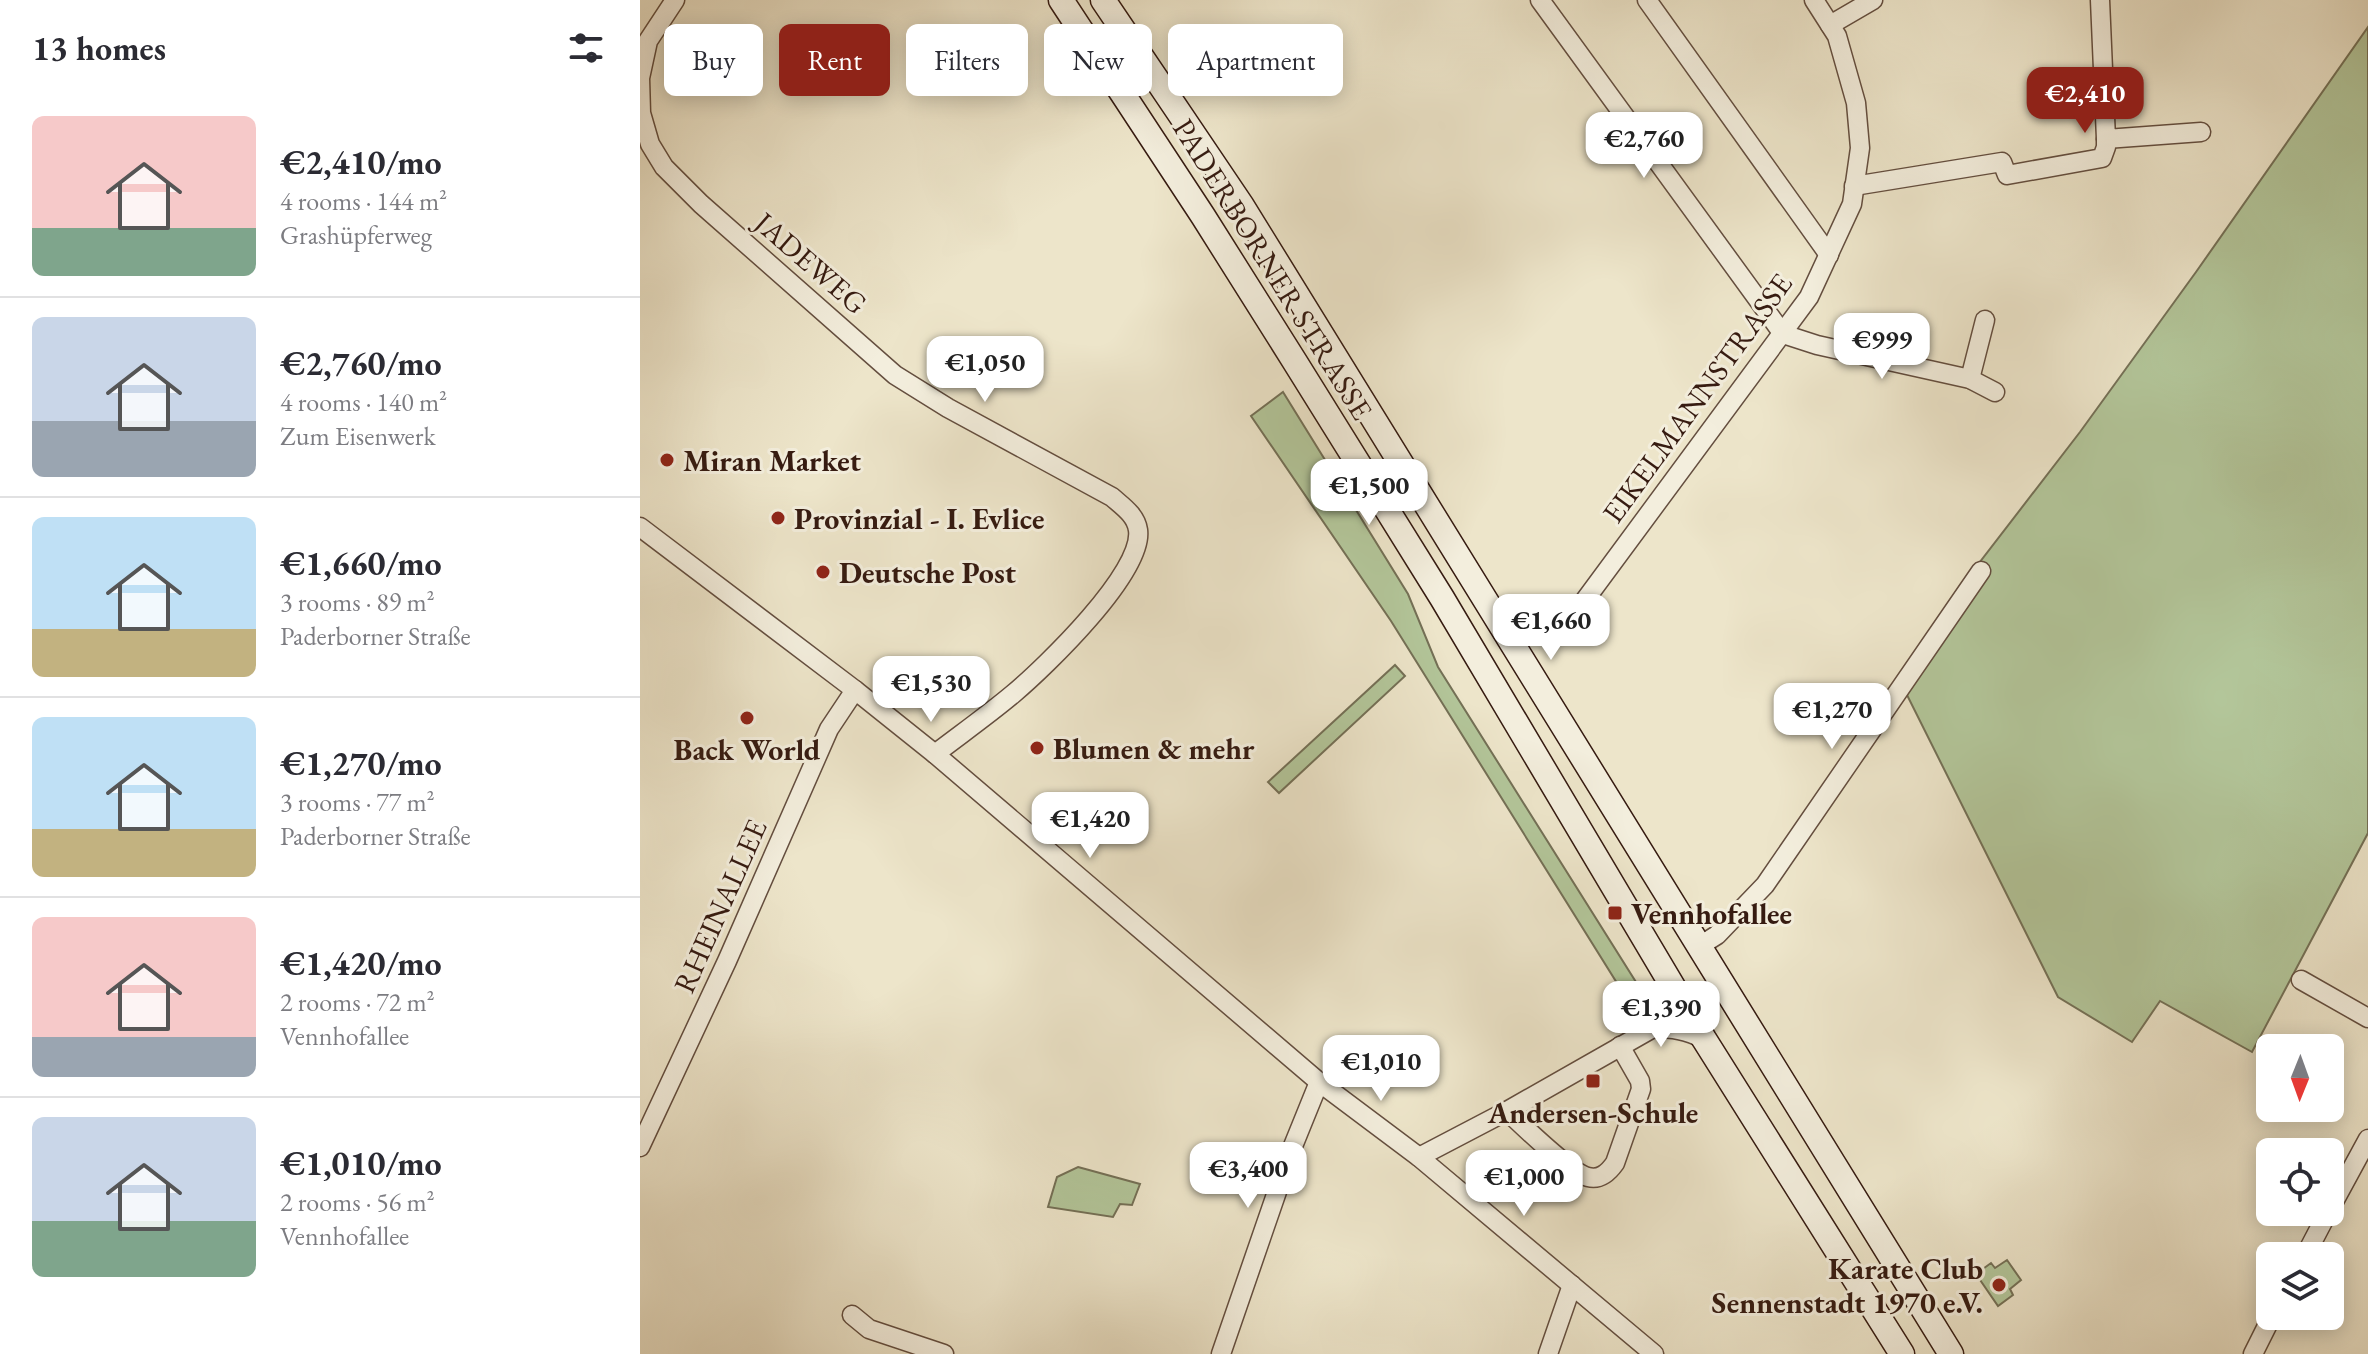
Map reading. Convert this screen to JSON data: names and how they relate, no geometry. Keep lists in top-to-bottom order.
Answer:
{
  "streets": {
    "main road": ["PADERBORNER STRASSE"],
    "street": ["JADEWEG", "EIKELMANNSTRASSE", "RHEINALLEE"]
  },
  "places": {
    "other": [
      "Miran Market",
      "Provinzial - I. Evlice",
      "Deutsche Post",
      "Back World",
      "Blumen & mehr",
      "Karate Club Sennenstadt 1970 e.V."
    ],
    "transit": ["Vennhofallee", "Andersen-Schule"]
  },
  "north": "bottom",
  "page": {
    "heading": "13 homes",
    "chip": [
      "Buy",
      "Rent",
      "Filters",
      "New",
      "Apartment"
    ],
    "price": [
      "€2,410",
      "€2,760",
      "€999",
      "€1,050",
      "€1,500",
      "€1,660",
      "€1,530",
      "€1,270",
      "€1,420",
      "€1,390",
      "€1,010",
      "€3,400",
      "€1,000"
    ],
    "list": [
      {
        "name": "€2,410/mo",
        "note": "4 rooms · 144 m² · Grashüpferweg"
      },
      {
        "name": "€2,760/mo",
        "note": "4 rooms · 140 m² · Zum Eisenwerk"
      },
      {
        "name": "€1,660/mo",
        "note": "3 rooms · 89 m² · Paderborner Straße"
      },
      {
        "name": "€1,270/mo",
        "note": "3 rooms · 77 m² · Paderborner Straße"
      },
      {
        "name": "€1,420/mo",
        "note": "2 rooms · 72 m² · Vennhofallee"
      },
      {
        "name": "€1,010/mo",
        "note": "2 rooms · 56 m² · Vennhofallee"
      }
    ]
  }
}
